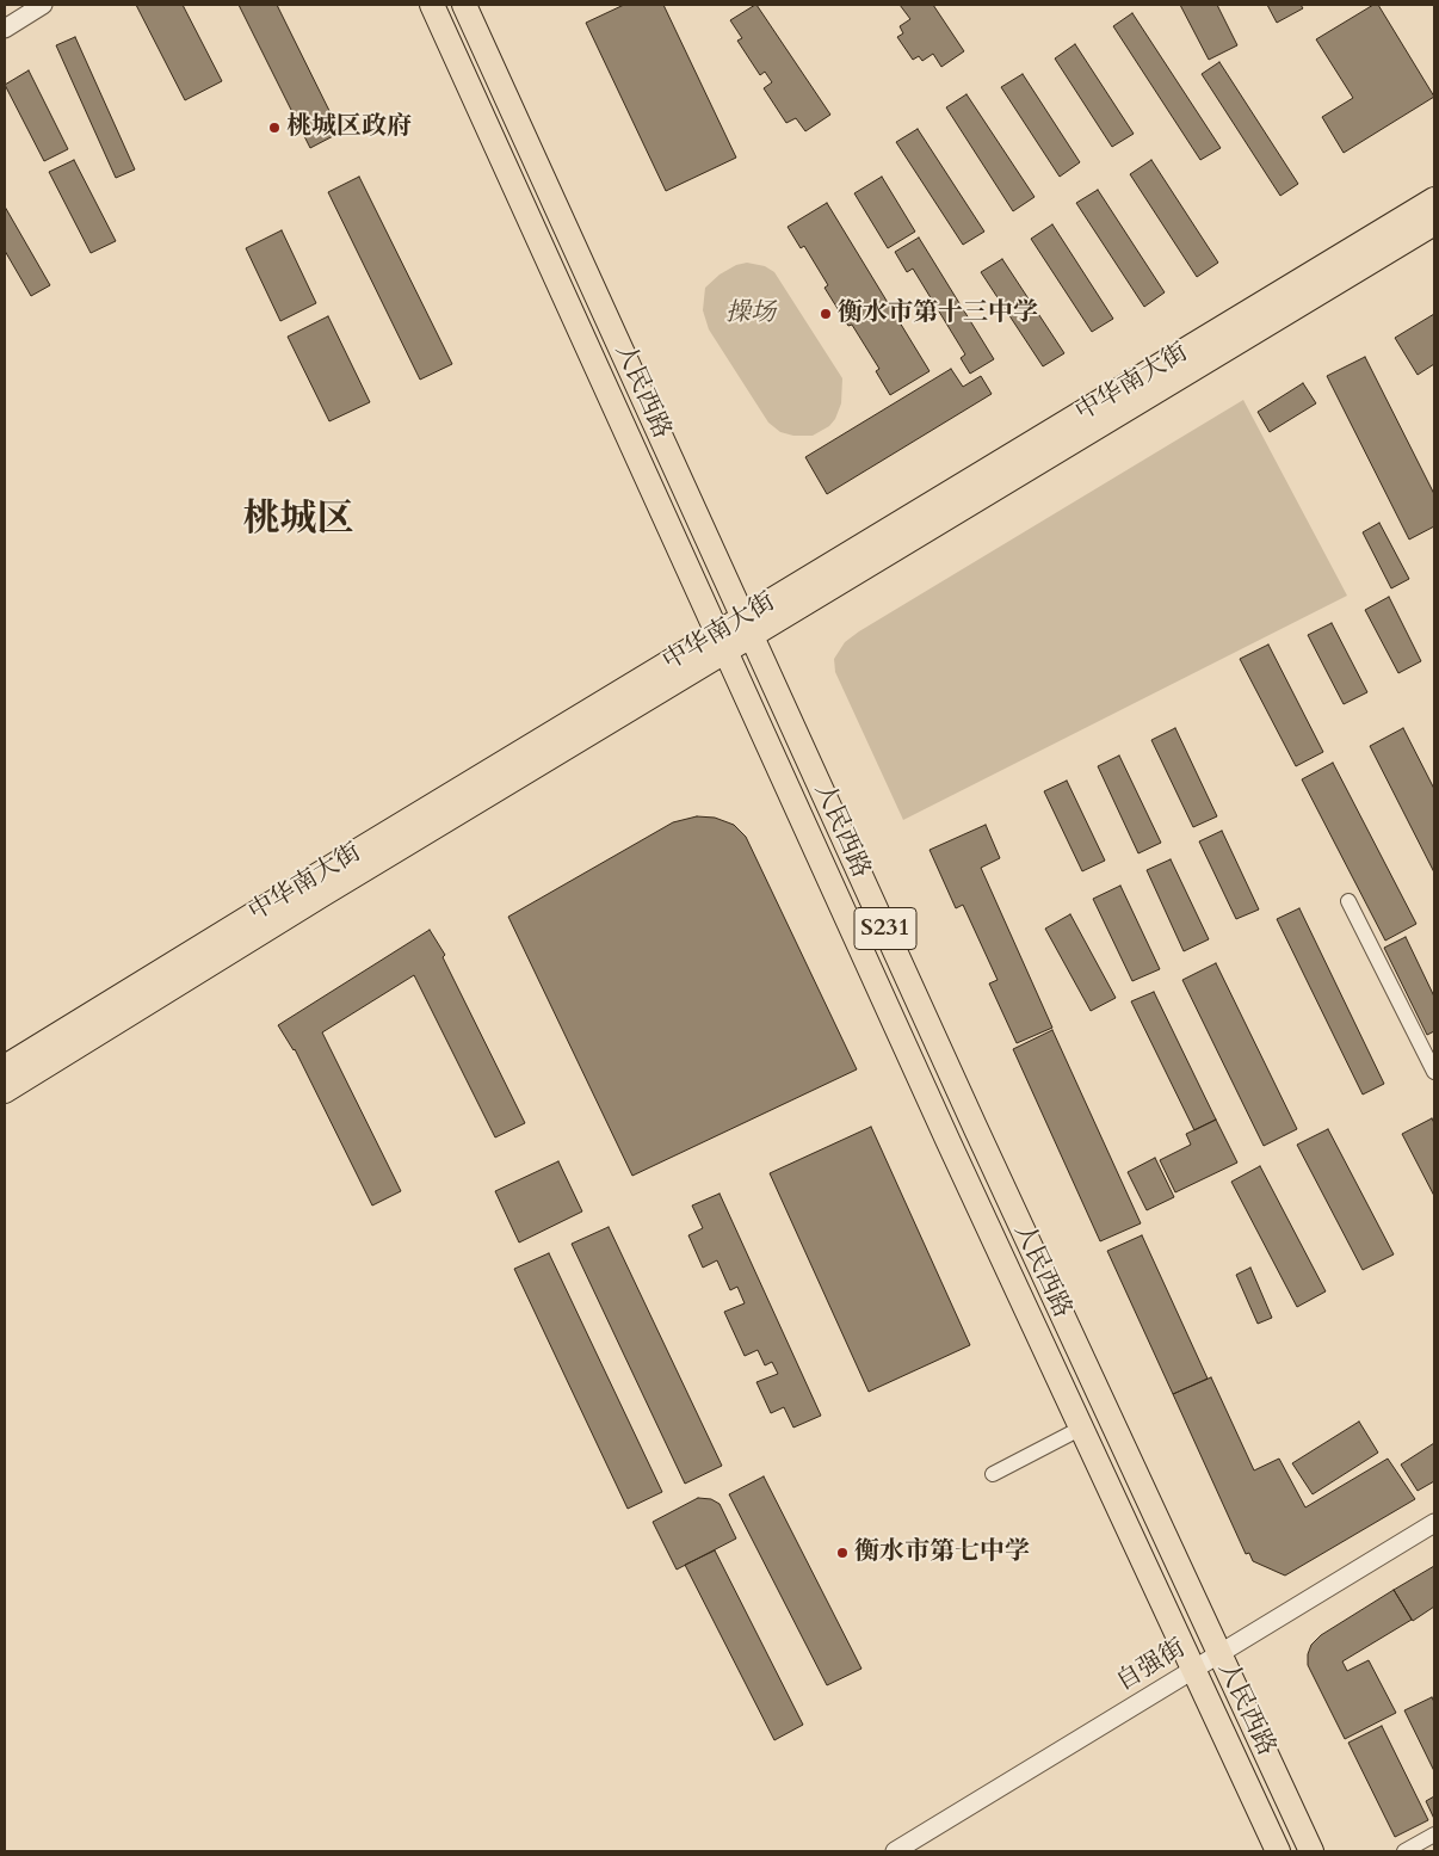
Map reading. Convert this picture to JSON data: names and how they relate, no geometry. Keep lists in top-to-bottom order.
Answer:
{
  "streets": {
    "main road": ["中华南大街", "人民西路", "S231"],
    "street": ["自强街"]
  },
  "crossings": [
    ["中华南大街", "人民西路"],
    ["人民西路", "自强街"]
  ],
  "districts": ["桃城区"],
  "parks": ["操场"],
  "places": ["桃城区政府", "衡水市第十三中学", "衡水市第七中学"]
}
